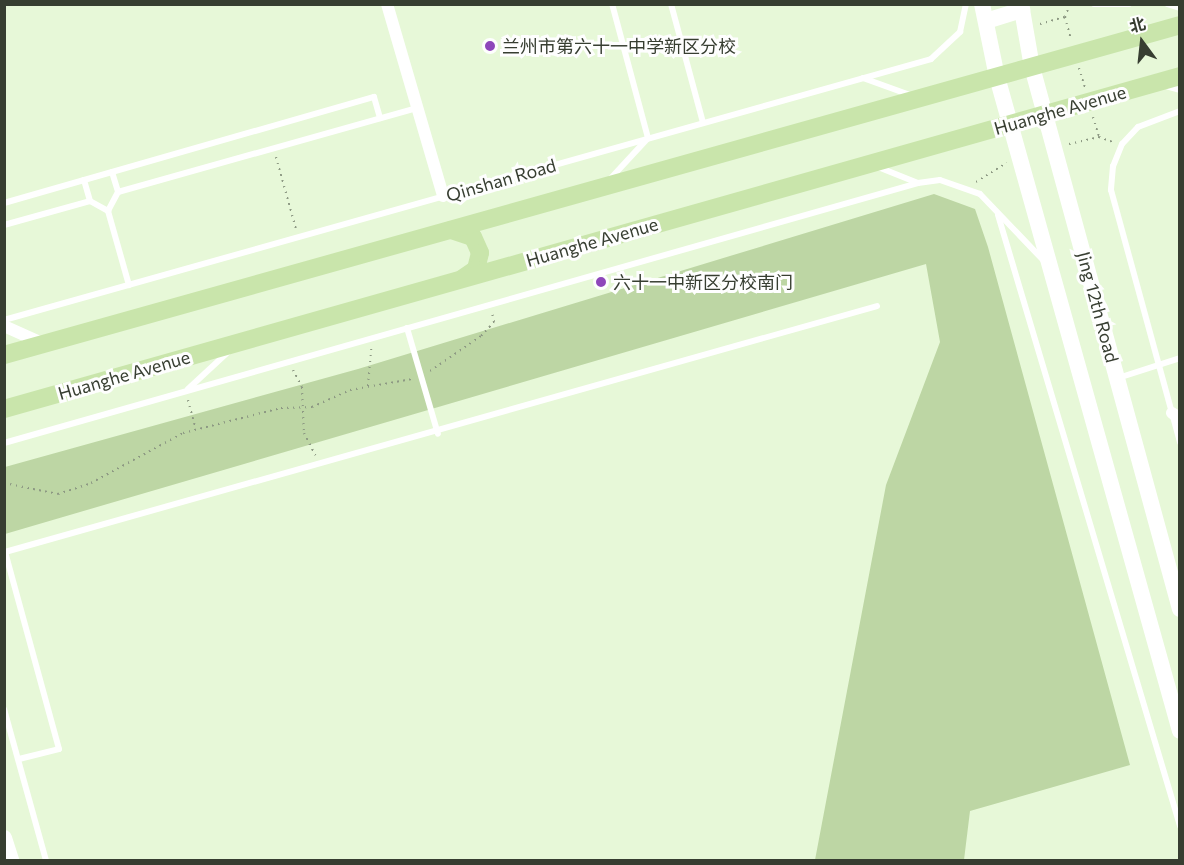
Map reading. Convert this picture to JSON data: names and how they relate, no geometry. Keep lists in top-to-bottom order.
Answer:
{
  "streets": {
    "main road": ["Huanghe Avenue", "Jing 12th Road"],
    "lane": ["Qinshan Road"]
  },
  "crossings": [
    ["Huanghe Avenue", "Jing 12th Road"]
  ],
  "places": ["兰州市第六十一中学新区分校", "六十一中新区分校南门"],
  "north": "top"
}
